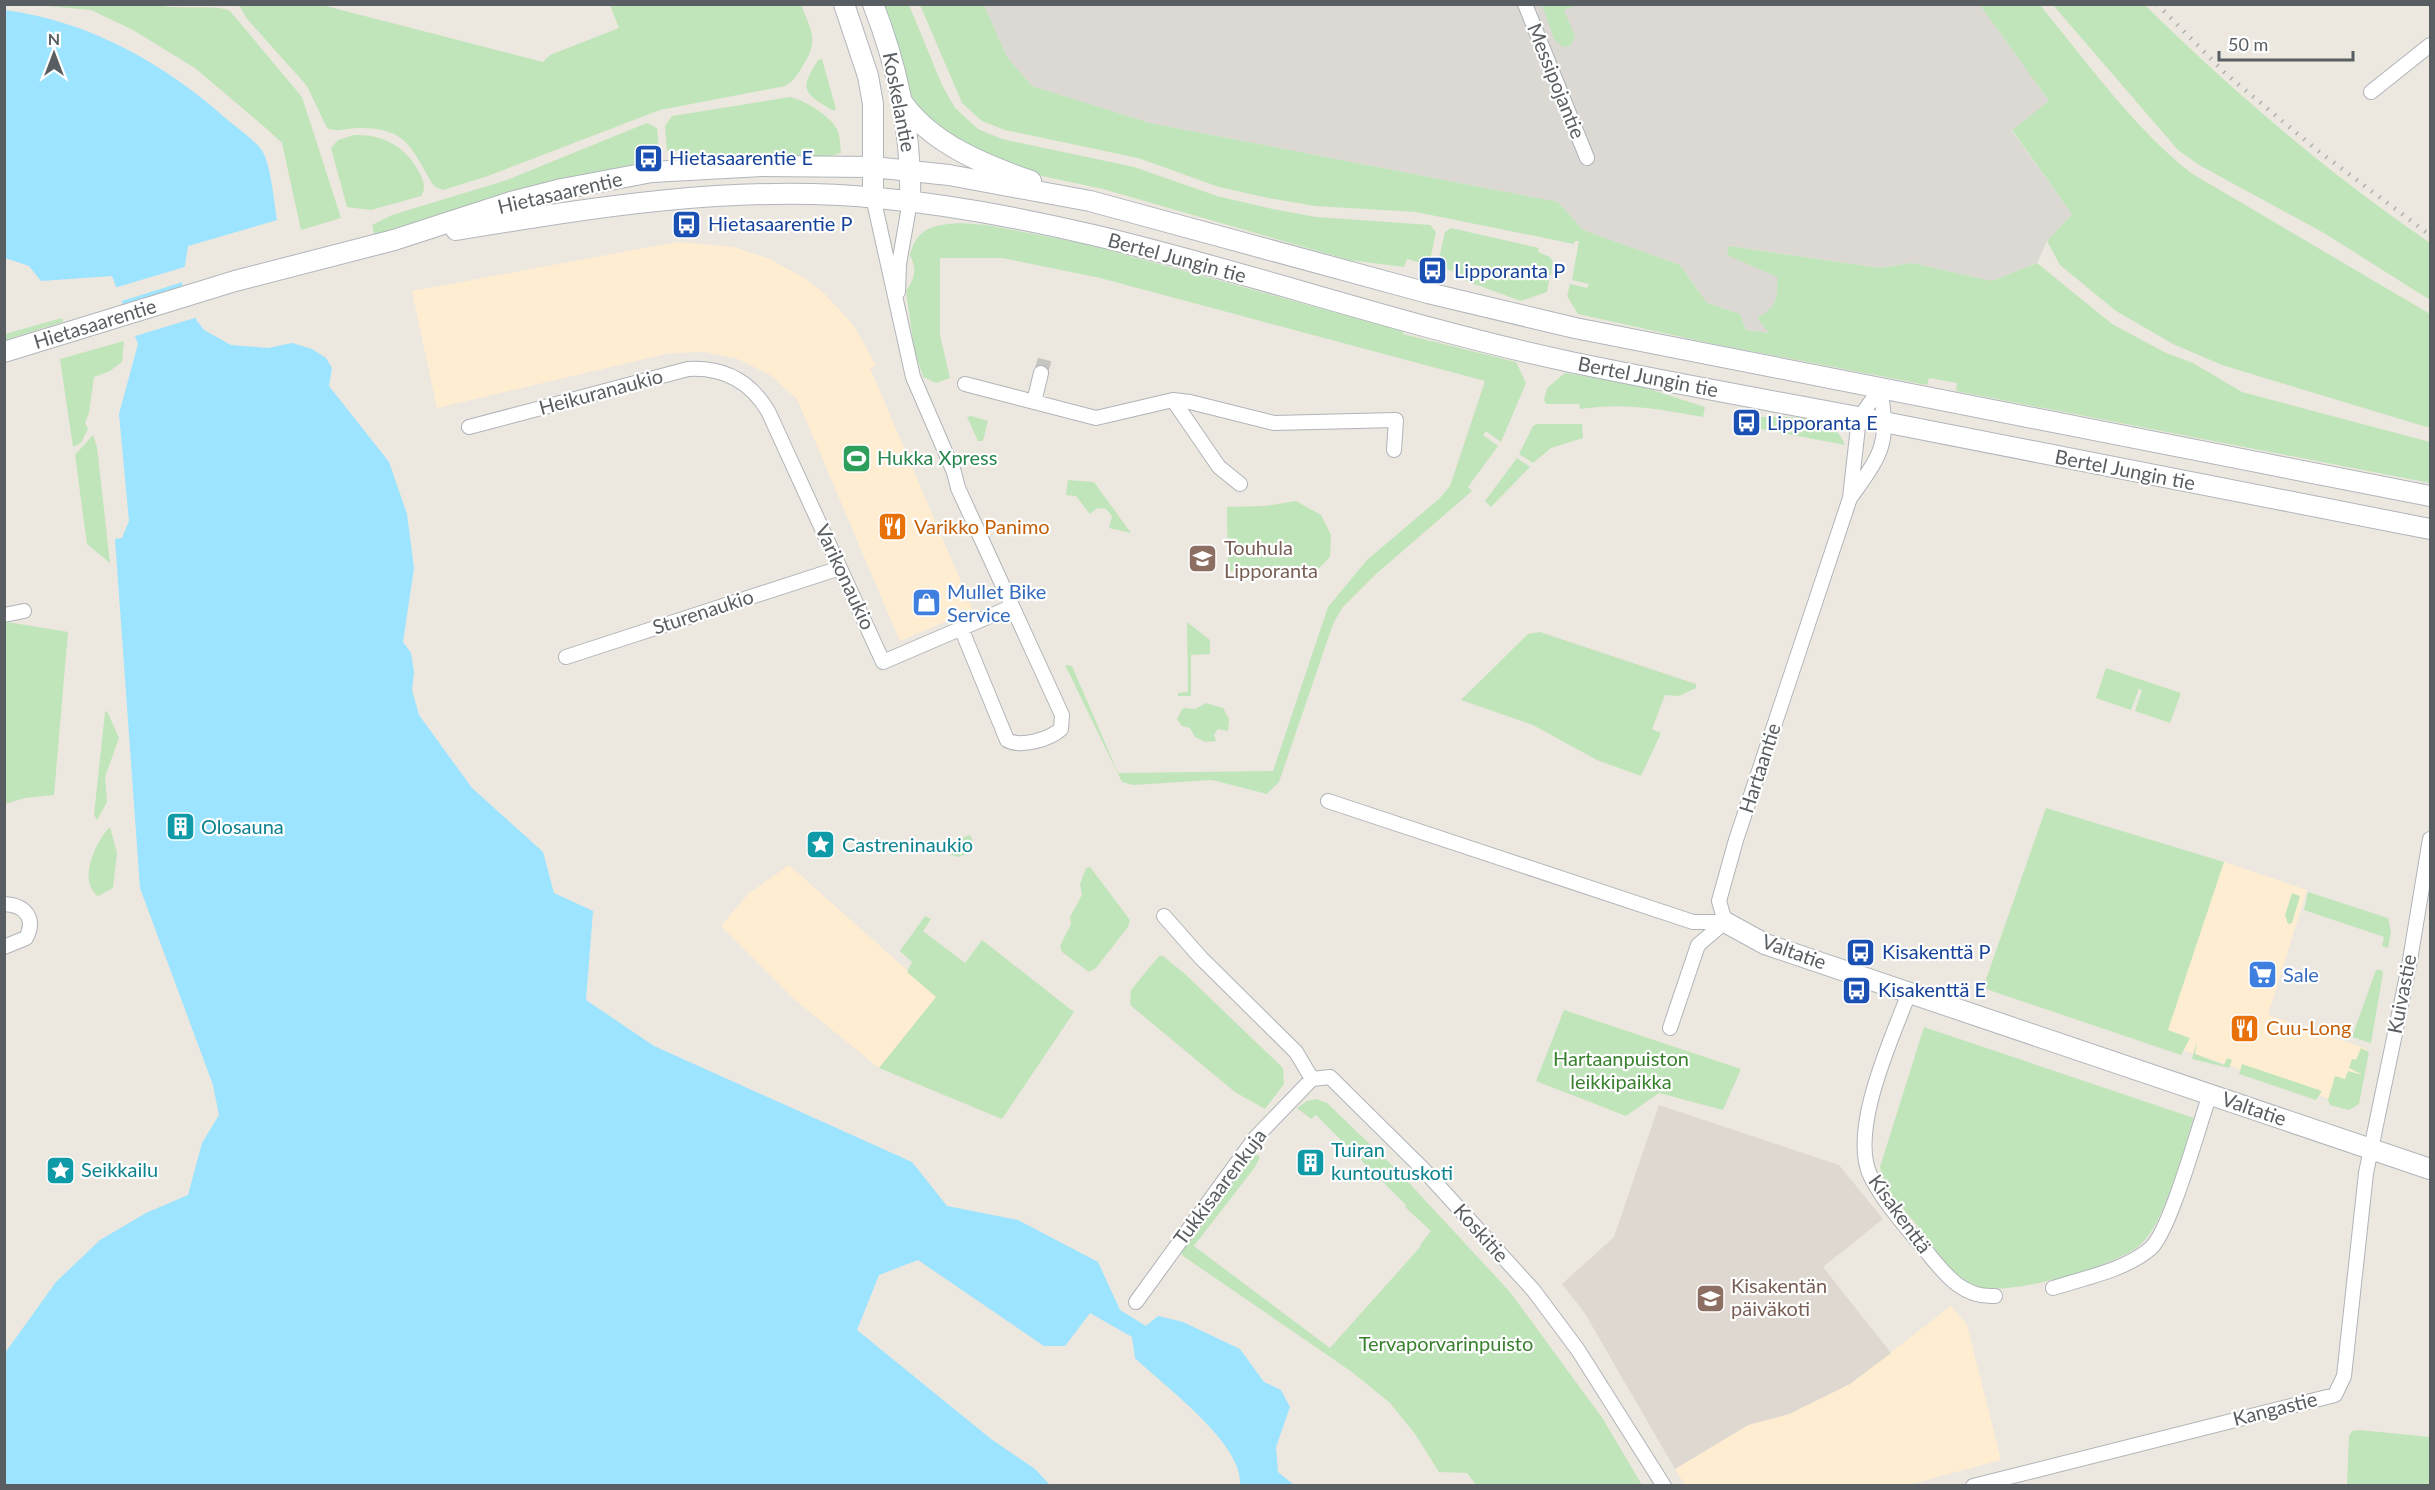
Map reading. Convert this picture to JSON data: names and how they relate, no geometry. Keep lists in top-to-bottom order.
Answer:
{
  "streets": {
    "main road": [
      "Koskelantie",
      "Hietasaarentie",
      "Bertel Jungin tie",
      "Valtatie"
    ],
    "street": [
      "Messipojantie",
      "Heikuranaukio",
      "Varikonaukio",
      "Sturenaukio",
      "Hartaantie",
      "Kuivastie",
      "Tukkisaarenkuja",
      "Kisakenttä",
      "Koskitie",
      "Kangastie"
    ]
  },
  "crossings": [
    ["Koskelantie", "Hietasaarentie"],
    ["Koskelantie", "Bertel Jungin tie"],
    ["Hietasaarentie", "Bertel Jungin tie"],
    ["Bertel Jungin tie", "Hartaantie"],
    ["Heikuranaukio", "Varikonaukio"],
    ["Varikonaukio", "Sturenaukio"],
    ["Hartaantie", "Valtatie"],
    ["Valtatie", "Kuivastie"],
    ["Valtatie", "Kisakenttä"],
    ["Valtatie", "Kangastie"],
    ["Kuivastie", "Kangastie"],
    ["Tukkisaarenkuja", "Koskitie"]
  ],
  "parks": ["Hartaanpuiston leikkipaikka", "Tervaporvarinpuisto"],
  "places": {
    "bus stop": [
      "Hietasaarentie E",
      "Hietasaarentie P",
      "Lipporanta P",
      "Lipporanta E",
      "Kisakenttä P",
      "Kisakenttä E"
    ],
    "sports": ["Hukka Xpress"],
    "restaurant": ["Varikko Panimo", "Cuu-Long"],
    "school or university": ["Touhula Lipporanta", "Kisakentän päiväkoti"],
    "shop": ["Mullet Bike Service"],
    "building": ["Olosauna", "Tuiran kuntoutuskoti"],
    "place": ["Castreninaukio", "Seikkailu"],
    "supermarket": ["Sale"]
  },
  "scale_bar": "50 m",
  "north": "top"
}
